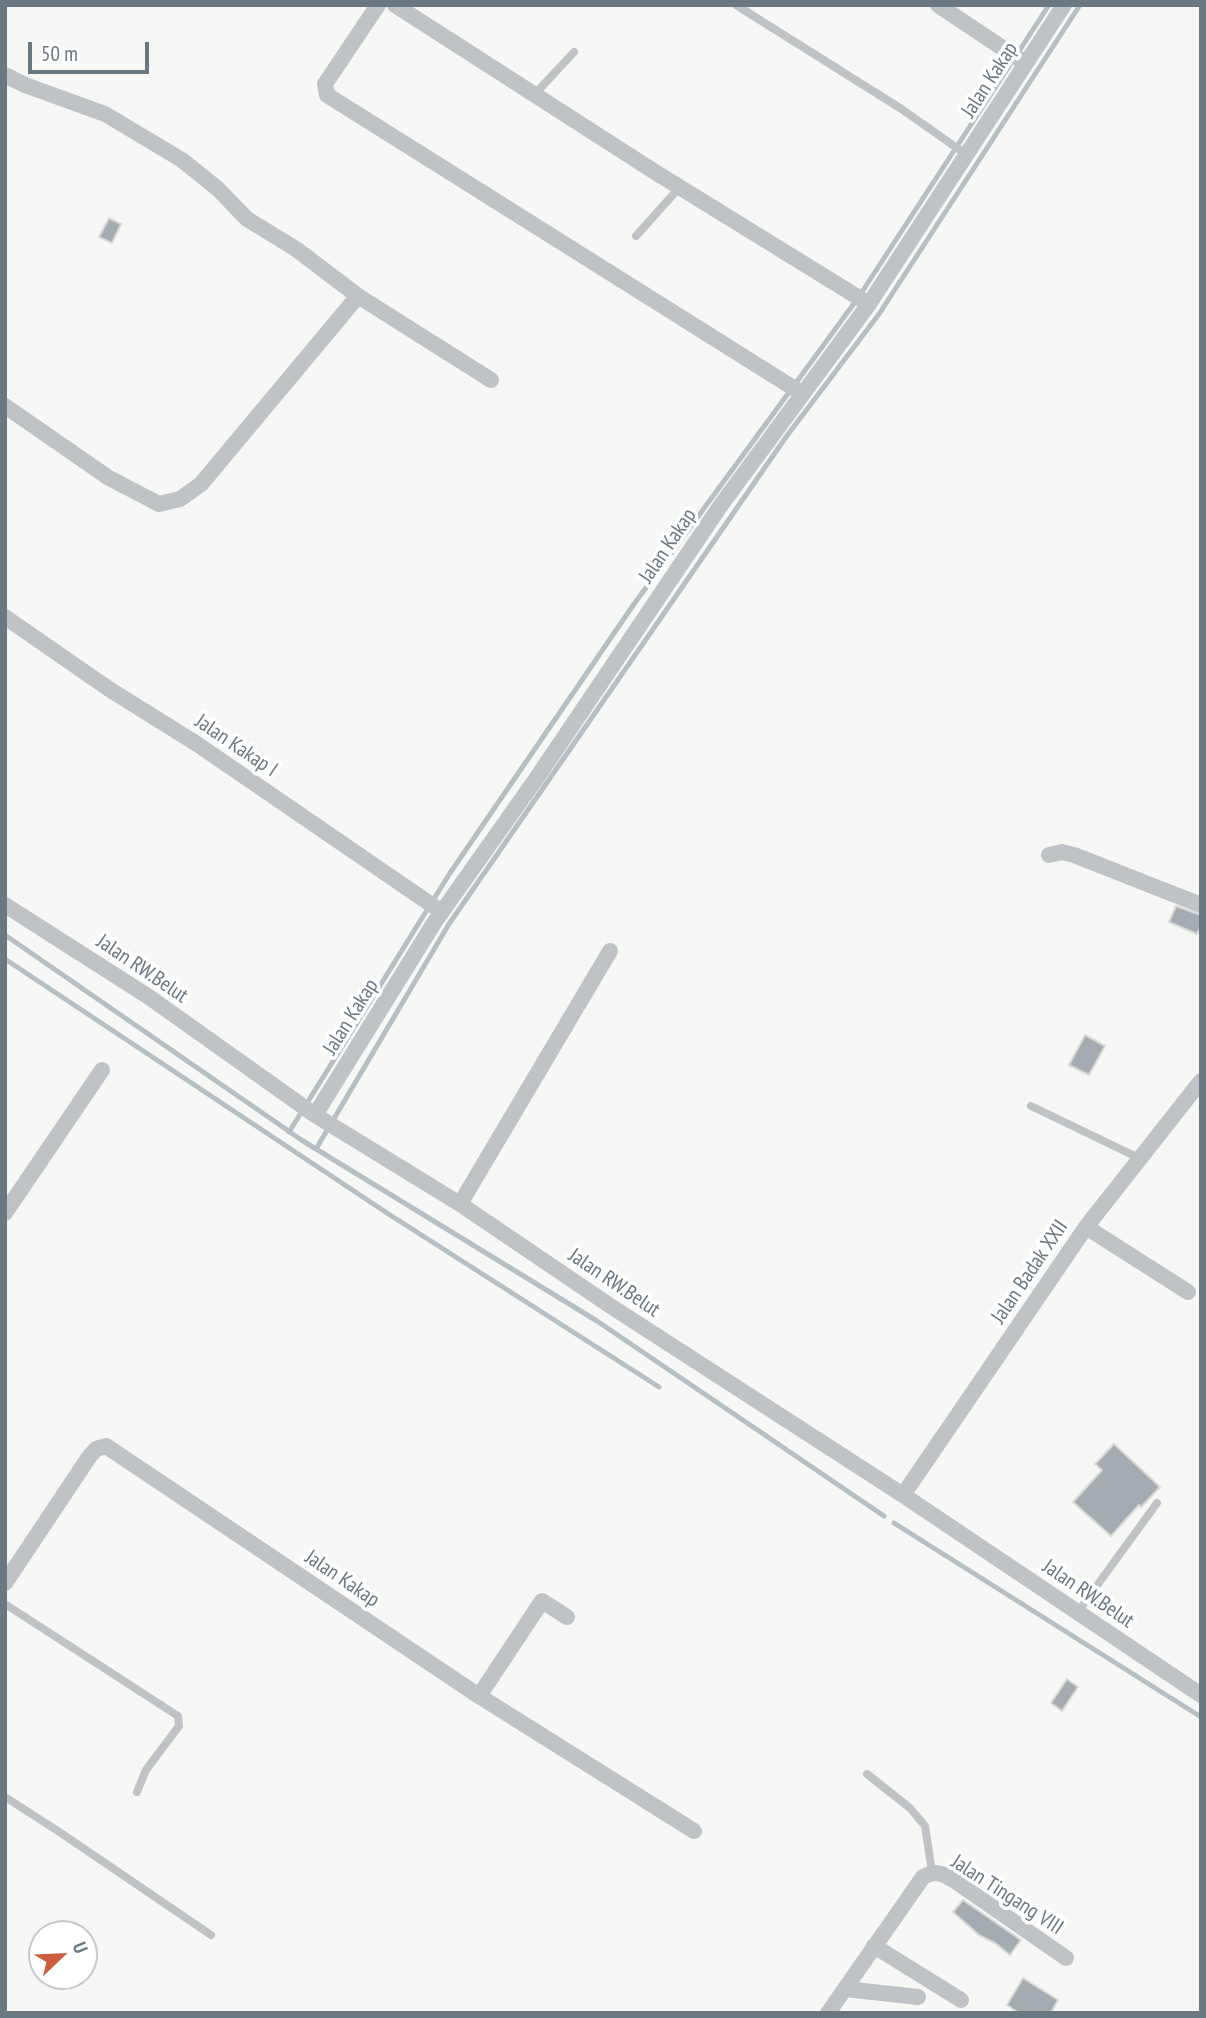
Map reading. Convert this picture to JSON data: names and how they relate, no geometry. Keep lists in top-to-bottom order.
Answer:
{
  "streets": {
    "street": [
      "Jalan Kakap",
      "Jalan Kakap I",
      "Jalan RW.Belut",
      "Jalan Badak XXII",
      "Jalan Tingang VIII"
    ]
  },
  "crossings": [
    ["Jalan Kakap", "Jalan Kakap I"],
    ["Jalan Kakap", "Jalan RW.Belut"],
    ["Jalan RW.Belut", "Jalan Badak XXII"]
  ],
  "scale_bar": "50 m",
  "north": "top right"
}
